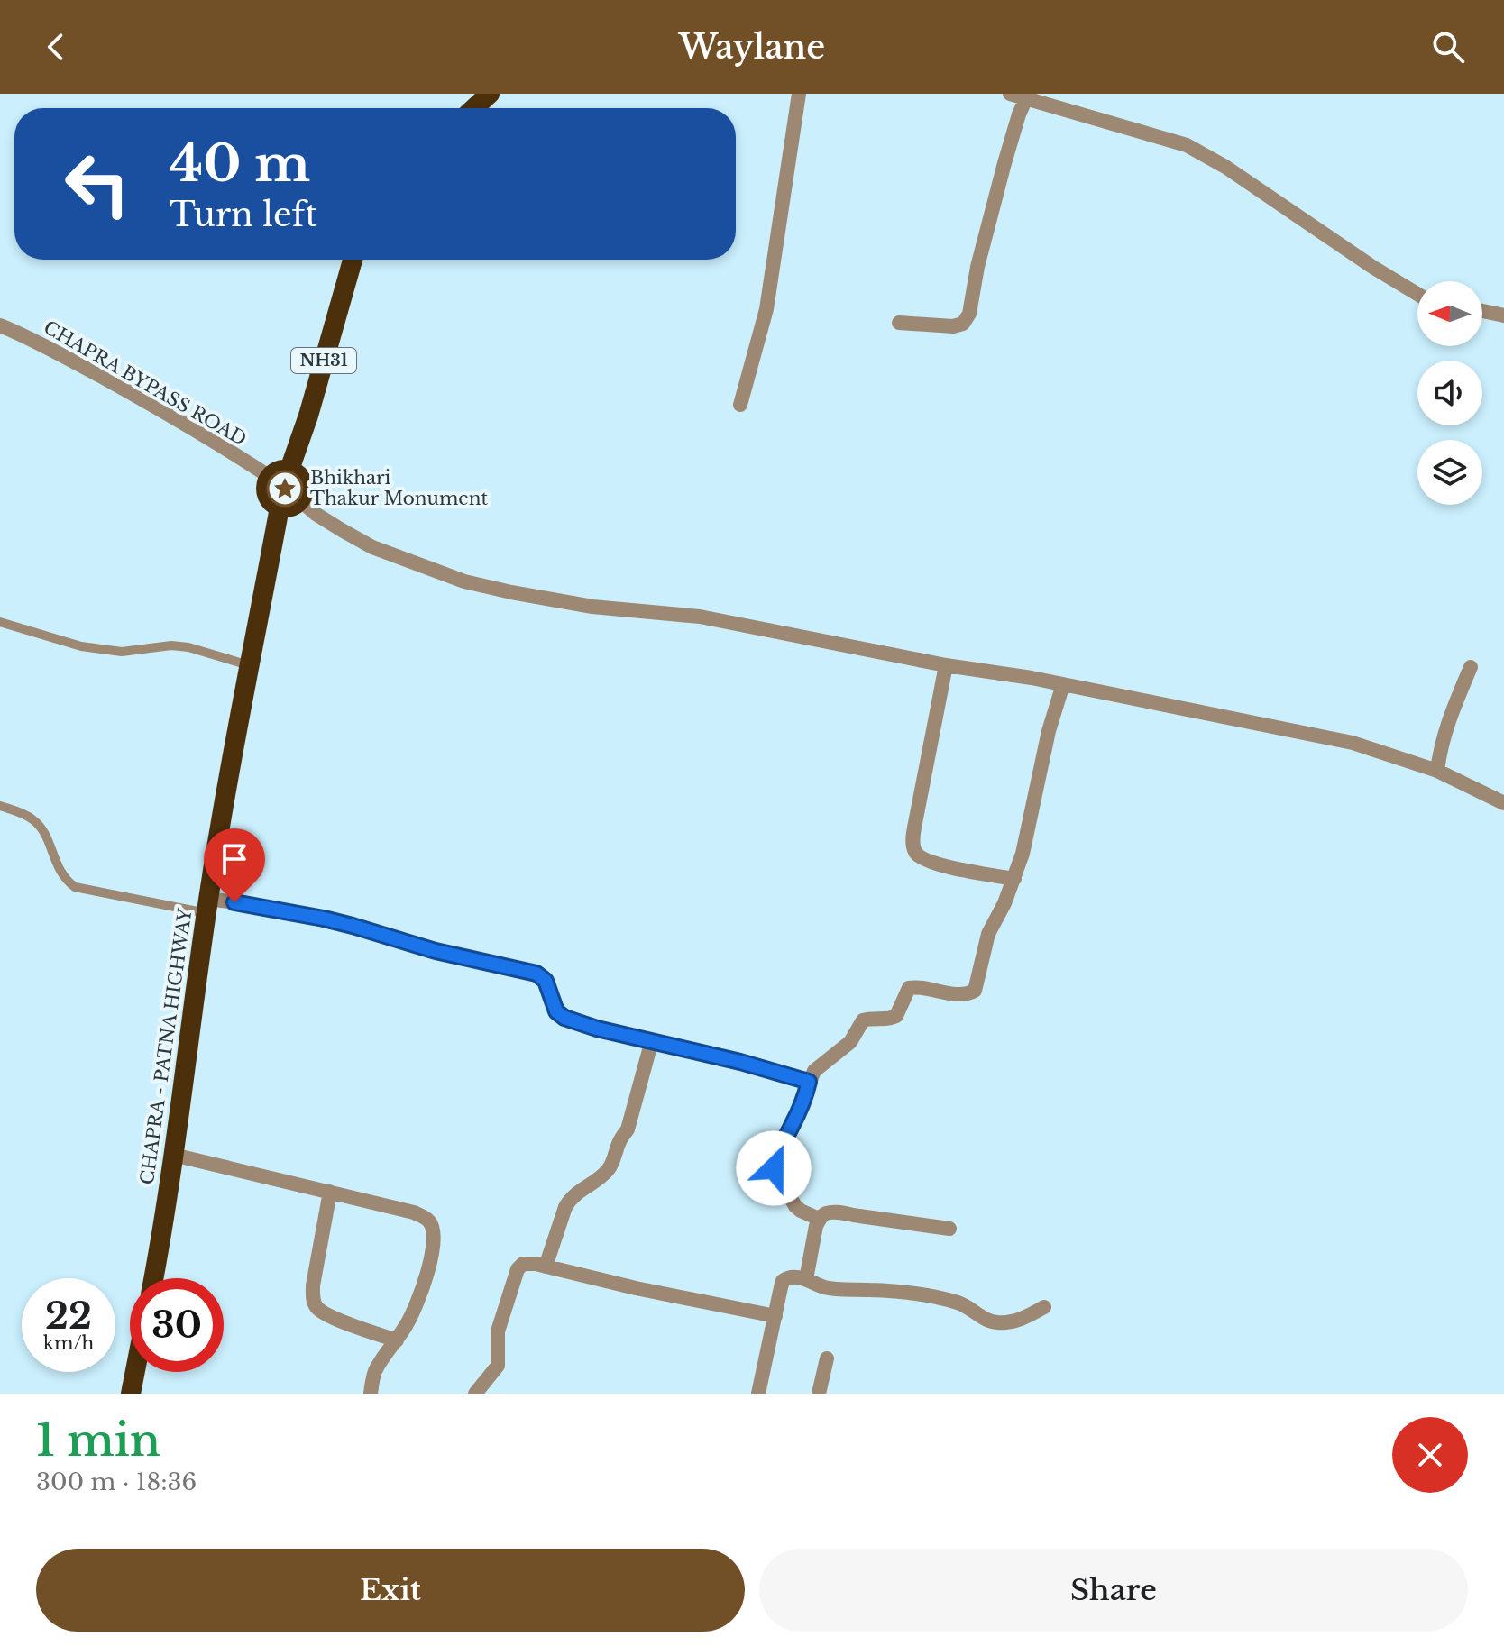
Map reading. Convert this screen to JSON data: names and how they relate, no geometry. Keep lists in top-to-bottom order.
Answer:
{
  "streets": {
    "highway": ["NH31", "CHAPRA - PATNA HIGHWAY"],
    "street": ["CHAPRA BYPASS ROAD"]
  },
  "crossings": [
    ["NH31", "CHAPRA BYPASS ROAD"],
    ["NH31", "CHAPRA - PATNA HIGHWAY"],
    ["CHAPRA BYPASS ROAD", "CHAPRA - PATNA HIGHWAY"]
  ],
  "places": {
    "place": ["Bhikhari Thakur Monument"]
  },
  "north": "left",
  "page": {
    "header": "Waylane",
    "turn": ["40 m", "Turn left"],
    "speed": "22 km/h",
    "limit": "30",
    "heading": ["1 min", "300 m · 18:36"],
    "buttons": ["Exit", "Share"]
  }
}
